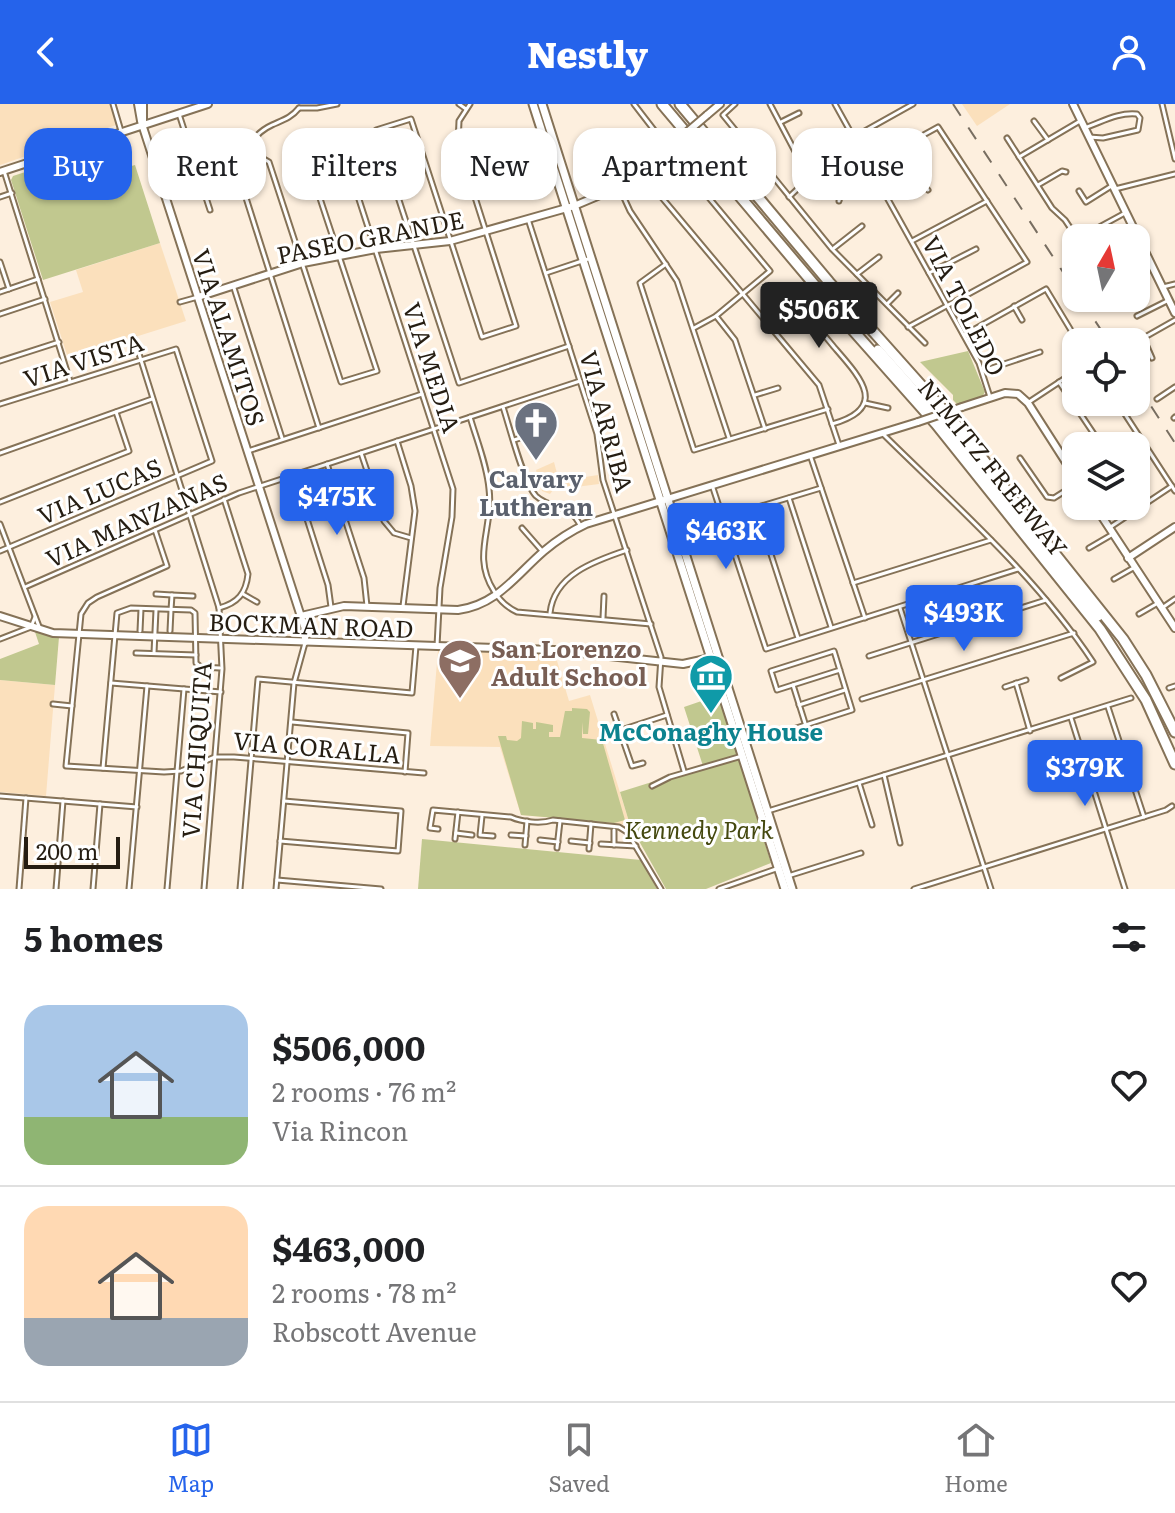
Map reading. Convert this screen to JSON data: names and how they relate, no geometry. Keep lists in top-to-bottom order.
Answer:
{
  "streets": {
    "highway": ["NIMITZ FREEWAY"],
    "street": [
      "PASEO GRANDE",
      "VIA TOLEDO",
      "VIA ALAMITOS",
      "VIA VISTA",
      "VIA MEDIA",
      "VIA ARRIBA",
      "VIA LUCAS",
      "VIA MANZANAS",
      "BOCKMAN ROAD",
      "VIA CORALLA",
      "VIA CHIQUITA"
    ]
  },
  "crossings": [
    ["PASEO GRANDE", "VIA ALAMITOS"],
    ["PASEO GRANDE", "VIA MEDIA"],
    ["PASEO GRANDE", "VIA ARRIBA"],
    ["VIA ALAMITOS", "VIA MANZANAS"],
    ["VIA ALAMITOS", "BOCKMAN ROAD"],
    ["VIA ALAMITOS", "VIA CORALLA"],
    ["VIA VISTA", "VIA LUCAS"],
    ["VIA VISTA", "VIA CHIQUITA"],
    ["VIA MEDIA", "VIA MANZANAS"],
    ["VIA MEDIA", "BOCKMAN ROAD"],
    ["VIA ARRIBA", "VIA MANZANAS"],
    ["VIA ARRIBA", "BOCKMAN ROAD"],
    ["VIA LUCAS", "VIA CHIQUITA"],
    ["VIA MANZANAS", "VIA CHIQUITA"],
    ["BOCKMAN ROAD", "VIA CHIQUITA"],
    ["VIA CORALLA", "VIA CHIQUITA"]
  ],
  "parks": ["Kennedy Park"],
  "places": {
    "church": ["Calvary Lutheran"],
    "school or university": ["San Lorenzo Adult School"],
    "museum": ["McConaghy House"]
  },
  "scale_bar": "200 m",
  "north": "top",
  "page": {
    "header": "Nestly",
    "chip": [
      "Buy",
      "Rent",
      "Filters",
      "New",
      "Apartment",
      "House"
    ],
    "price": [
      "$506K",
      "$475K",
      "$463K",
      "$493K",
      "$379K"
    ],
    "scale": "200 m",
    "heading": "5 homes",
    "list": [
      {
        "name": "$506,000",
        "note": "2 rooms · 76 m² · Via Rincon"
      },
      {
        "name": "$463,000",
        "note": "2 rooms · 78 m² · Robscott Avenue"
      }
    ],
    "tabs": ["Map", "Saved", "Home"]
  }
}
